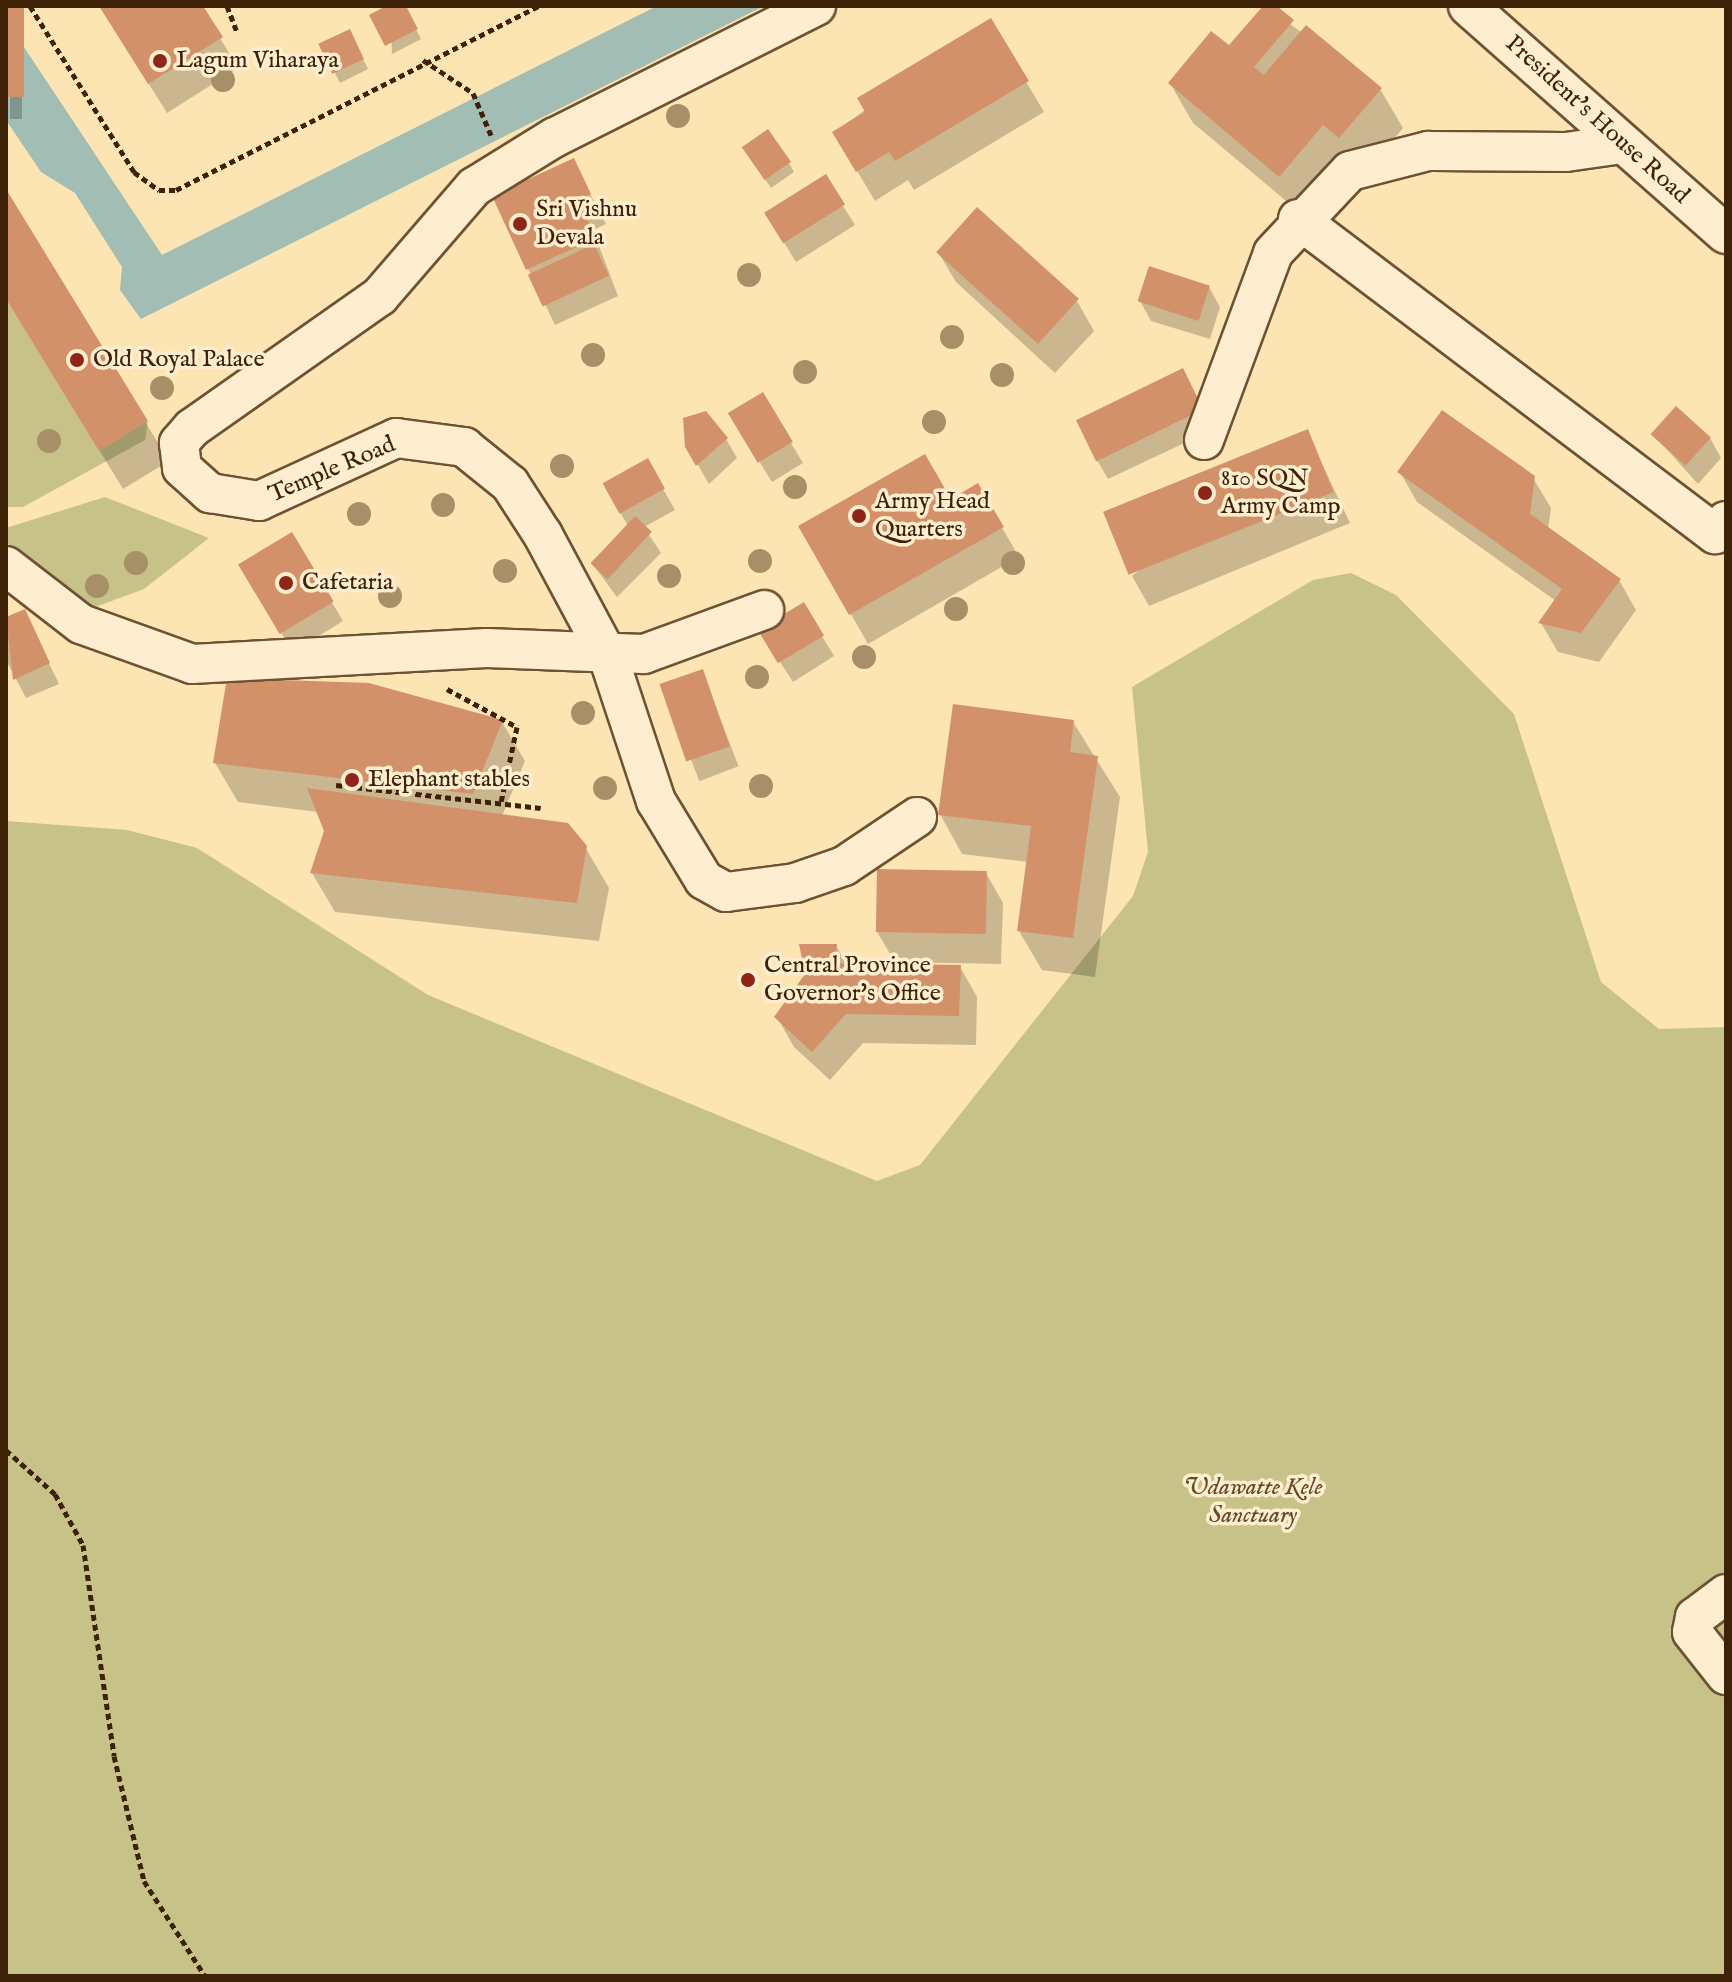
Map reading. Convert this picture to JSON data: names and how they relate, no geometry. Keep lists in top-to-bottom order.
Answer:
{
  "streets": {
    "street": ["President's House Road", "Temple Road"]
  },
  "parks": ["Udawatte Kele Sanctuary"],
  "places": [
    "Lagum Viharaya",
    "Sri Vishnu Devala",
    "Old Royal Palace",
    "810 SQN Army Camp",
    "Army Head Quarters",
    "Cafetaria",
    "Elephant stables",
    "Central Province Governor's Office"
  ]
}
